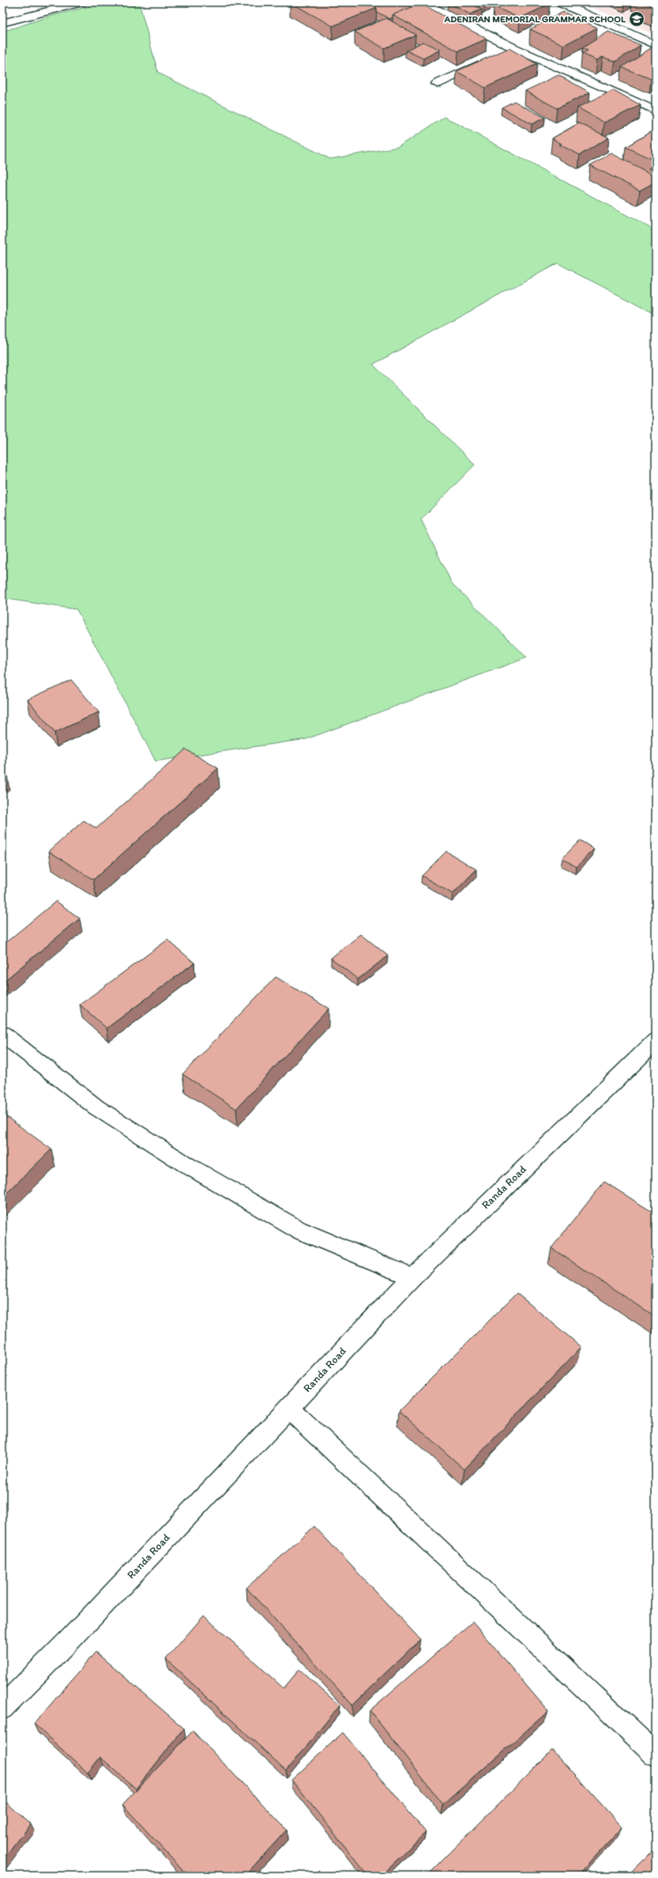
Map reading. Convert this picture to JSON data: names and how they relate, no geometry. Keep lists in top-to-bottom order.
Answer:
{
  "streets": {
    "street": ["Randa Road"]
  },
  "places": {
    "school or university": ["ADENIRAN MEMORIAL GRAMMAR SCHOOL"]
  }
}
